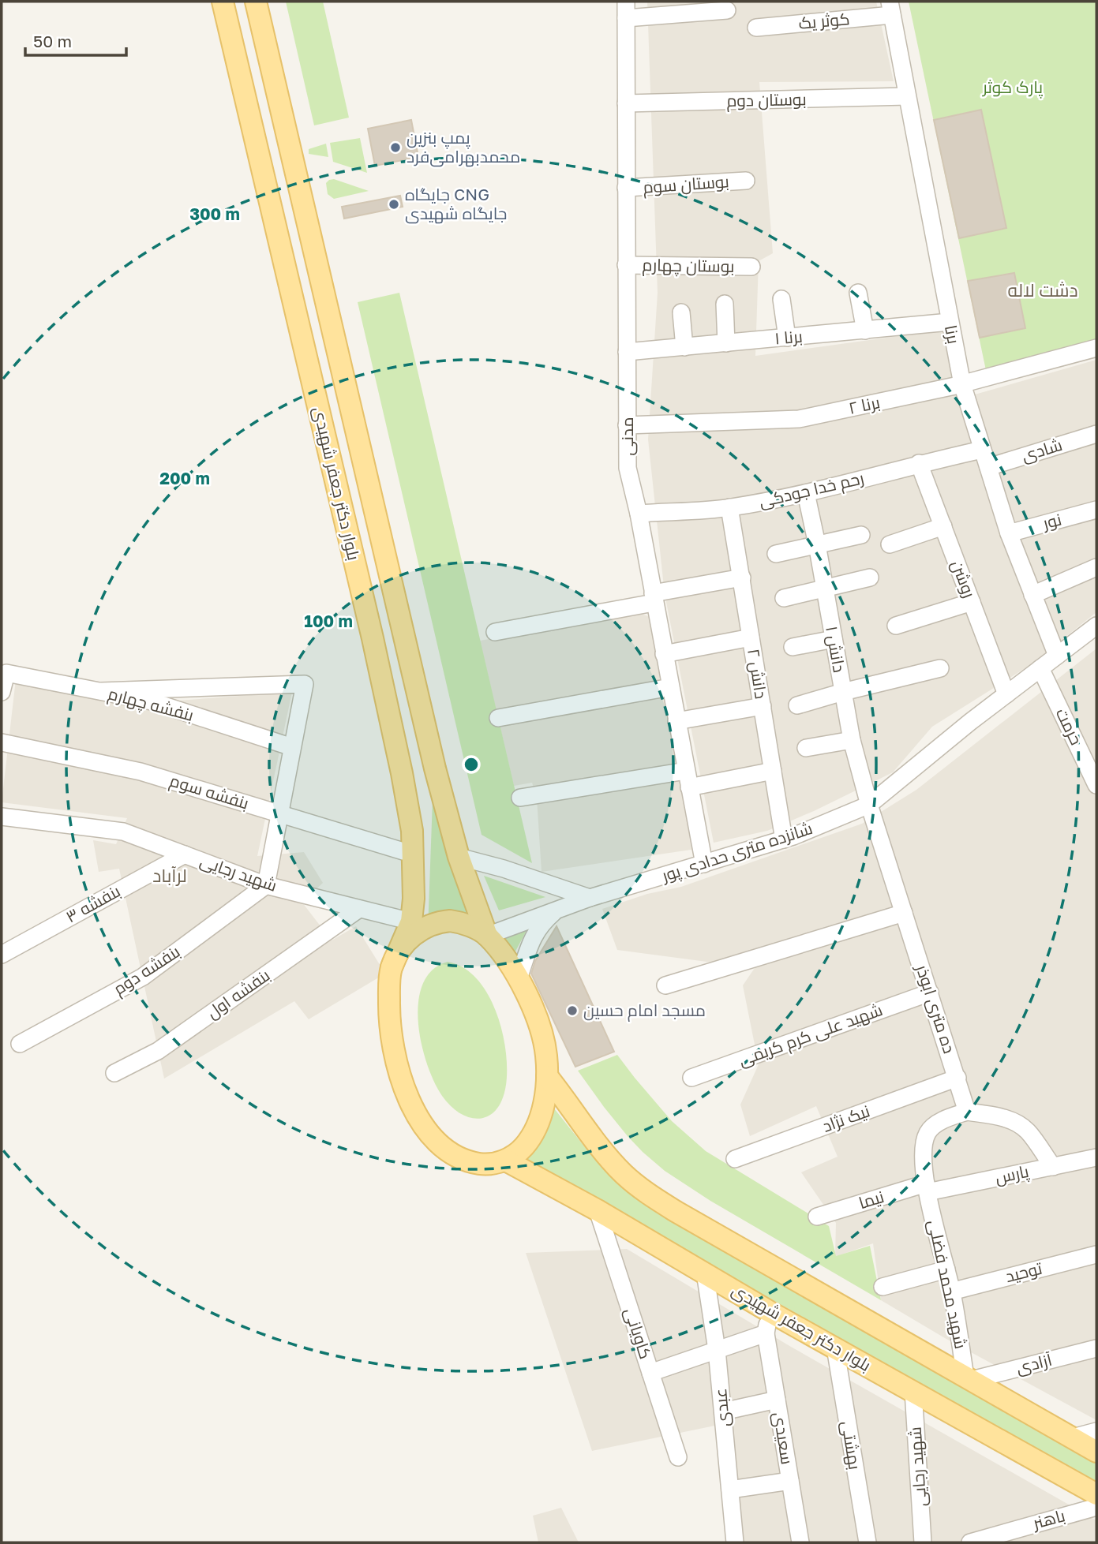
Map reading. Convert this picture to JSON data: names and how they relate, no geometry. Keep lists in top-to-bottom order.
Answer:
{
  "streets": {
    "main road": ["بلوار دکتر جعفر شهیدی"],
    "street": [
      "کوثر یک",
      "بوستان دوم",
      "بوستان سوم",
      "بوستان چهارم",
      "برنا",
      "برنا ۱",
      "برنا ۲",
      "مدنی",
      "شادی",
      "رحم خدا جودکی",
      "نور",
      "روشن",
      "دانش ۱",
      "دانش ۲",
      "بنفشه چهارم",
      "حرمت",
      "بنفشه سوم",
      "شانزده متری حدادی پور",
      "شهید رجایی",
      "بنفشه ۳",
      "بنفشه دوم",
      "بنفشه اول",
      "ده متری ابوذر",
      "شهید علی کرم کریمی",
      "نیک نژاد",
      "پارس",
      "نیما",
      "توحید",
      "شهید محمد فضلی",
      "کاویانی",
      "آزادی",
      "عبدی",
      "سعیدی",
      "بهشتی",
      "باهنر"
    ]
  },
  "crossings": [
    ["کوثر یک", "برنا"],
    ["بوستان دوم", "برنا"],
    ["بوستان دوم", "مدنی"],
    ["بوستان سوم", "مدنی"],
    ["بوستان چهارم", "مدنی"],
    ["برنا", "برنا ۱"],
    ["برنا", "برنا ۲"],
    ["برنا", "شادی"],
    ["برنا", "رحم خدا جودکی"],
    ["برنا", "نور"],
    ["برنا", "شانزده متری حدادی پور"],
    ["برنا ۱", "مدنی"],
    ["برنا ۲", "مدنی"],
    ["مدنی", "رحم خدا جودکی"],
    ["مدنی", "شانزده متری حدادی پور"],
    ["بلوار دکتر جعفر شهیدی", "بنفشه سوم"],
    ["بلوار دکتر جعفر شهیدی", "شانزده متری حدادی پور"],
    ["بلوار دکتر جعفر شهیدی", "شهید رجایی"],
    ["بلوار دکتر جعفر شهیدی", "کاویانی"],
    ["بلوار دکتر جعفر شهیدی", "عبدی"],
    ["بلوار دکتر جعفر شهیدی", "سعیدی"],
    ["بلوار دکتر جعفر شهیدی", "بهشتی"],
    ["رحم خدا جودکی", "روشن"],
    ["رحم خدا جودکی", "دانش ۱"],
    ["رحم خدا جودکی", "دانش ۲"],
    ["روشن", "شانزده متری حدادی پور"],
    ["دانش ۱", "شانزده متری حدادی پور"],
    ["دانش ۱", "ده متری ابوذر"],
    ["دانش ۲", "شانزده متری حدادی پور"],
    ["حرمت", "شانزده متری حدادی پور"],
    ["شانزده متری حدادی پور", "ده متری ابوذر"],
    ["شهید رجایی", "بنفشه ۳"],
    ["شهید رجایی", "بنفشه دوم"],
    ["شهید رجایی", "بنفشه اول"],
    ["ده متری ابوذر", "شهید علی کرم کریمی"],
    ["ده متری ابوذر", "نیک نژاد"],
    ["ده متری ابوذر", "شهید محمد فضلی"],
    ["پارس", "نیما"],
    ["پارس", "شهید محمد فضلی"],
    ["نیما", "شهید محمد فضلی"],
    ["توحید", "شهید محمد فضلی"],
    ["شهید محمد فضلی", "آزادی"]
  ],
  "districts": ["دشت لاله", "لرآباد"],
  "parks": ["پارک کوثر"],
  "places": ["پمپ بنزین محمد‌بهرامی‌فرد", "جایگاه CNG جایگاه شهیدی", "مسجد امام حسین"],
  "scale_bar": "50 m",
  "rings": ["300 m", "200 m", "100 m"]
}
